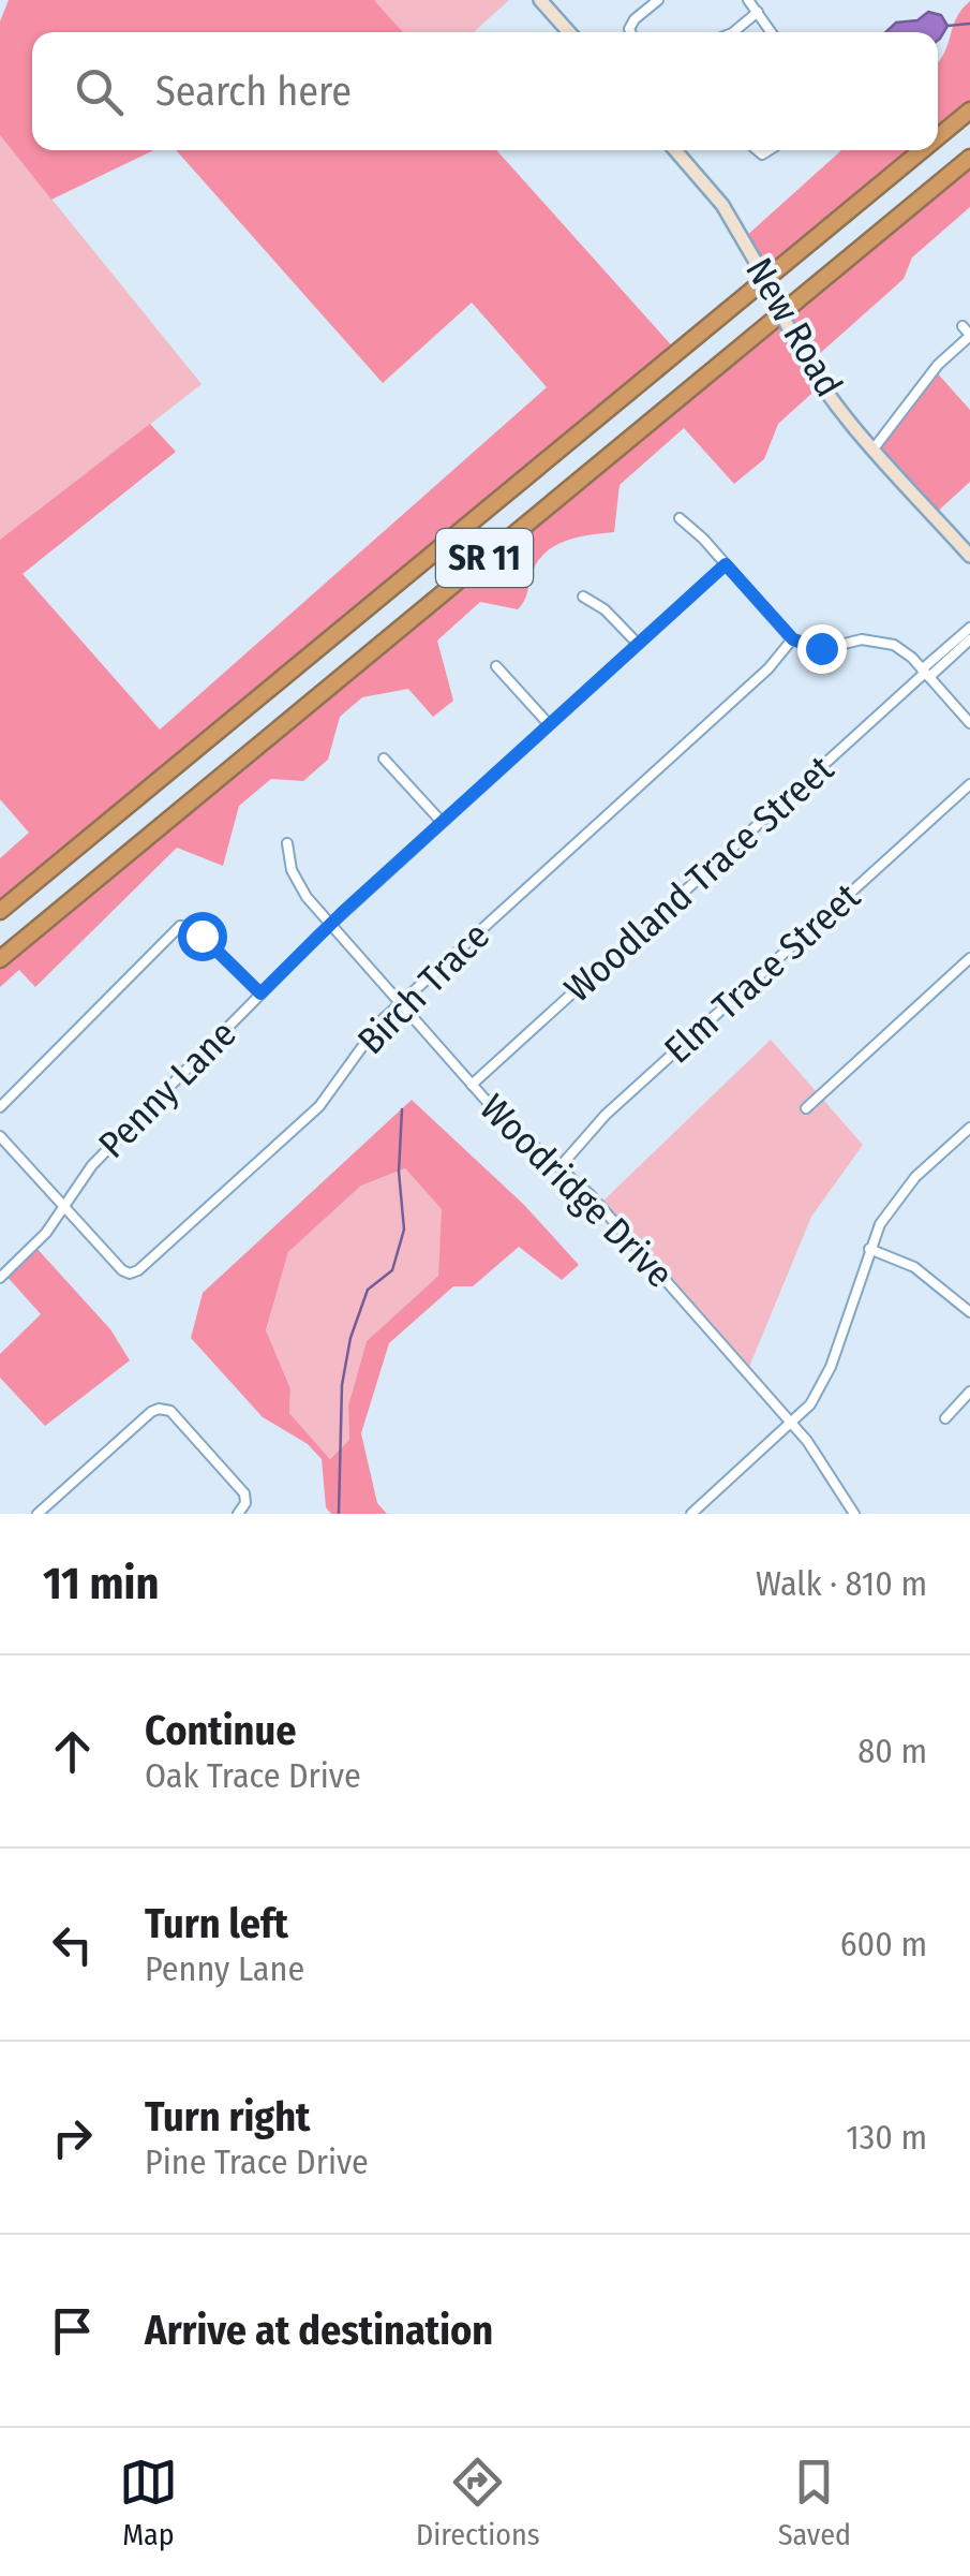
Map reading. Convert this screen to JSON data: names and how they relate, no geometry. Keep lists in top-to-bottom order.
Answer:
{
  "streets": {
    "highway": ["SR 11"],
    "street": [
      "New Road",
      "Woodland Trace Street",
      "Elm Trace Street",
      "Birch Trace",
      "Penny Lane",
      "Woodridge Drive"
    ]
  },
  "crossings": [
    ["Woodland Trace Street", "Woodridge Drive"],
    ["Elm Trace Street", "Woodridge Drive"],
    ["Birch Trace", "Penny Lane"],
    ["Birch Trace", "Woodridge Drive"],
    ["Penny Lane", "Woodridge Drive"]
  ],
  "page": {
    "search": "Search here",
    "heading": ["11 min", "Walk · 810 m"],
    "list": [
      ["Continue", "Oak Trace Drive", "80 m"],
      ["Turn left", "Penny Lane", "600 m"],
      ["Turn right", "Pine Trace Drive", "130 m"],
      "Arrive at destination"
    ],
    "nav": ["Map", "Directions", "Saved"]
  }
}
